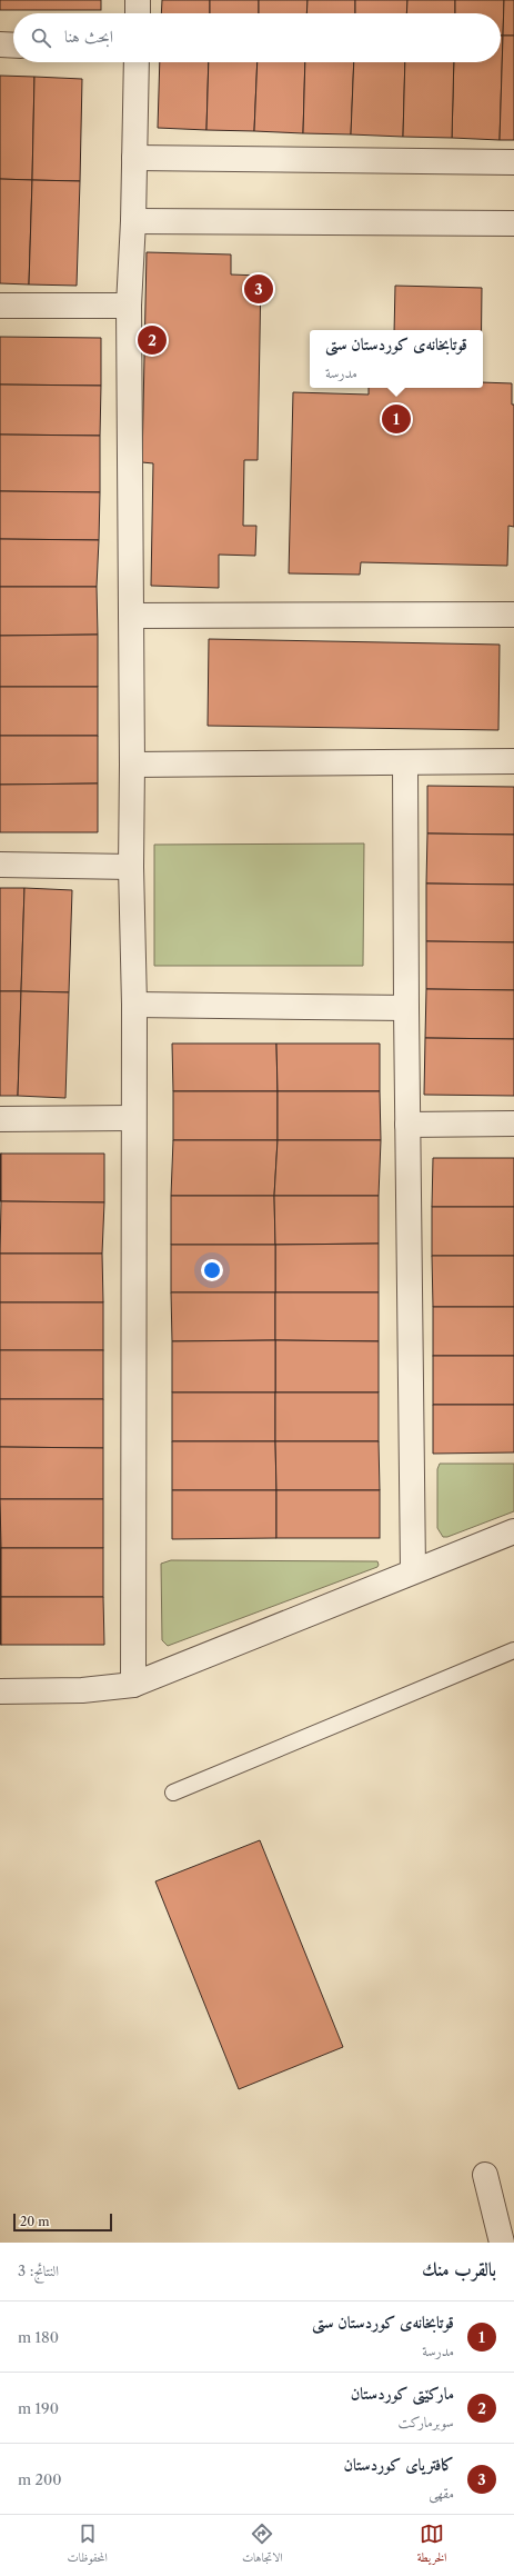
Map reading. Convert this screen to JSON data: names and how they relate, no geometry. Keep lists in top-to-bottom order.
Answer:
{
  "scale_bar": "20 m",
  "page": {
    "search": "ابحث هنا",
    "pins": ["3", "2", "1"],
    "popup": ["قوتابخانەی کوردستان ستی", "مدرسة"],
    "scale": "20 m",
    "heading": ["بالقرب منك", "النتائج: 3"],
    "list": [
      {
        "mark": "1",
        "name": "قوتابخانەی کوردستان ستی",
        "note": "مدرسة",
        "value": "180 m"
      },
      {
        "mark": "2",
        "name": "مارکێتی کوردستان",
        "note": "سوبرماركت",
        "value": "190 m"
      },
      {
        "mark": "3",
        "name": "کافتریای کوردستان",
        "note": "مقهى",
        "value": "200 m"
      }
    ],
    "nav": ["الخريطة", "الاتجاهات", "المحفوظات"]
  }
}
